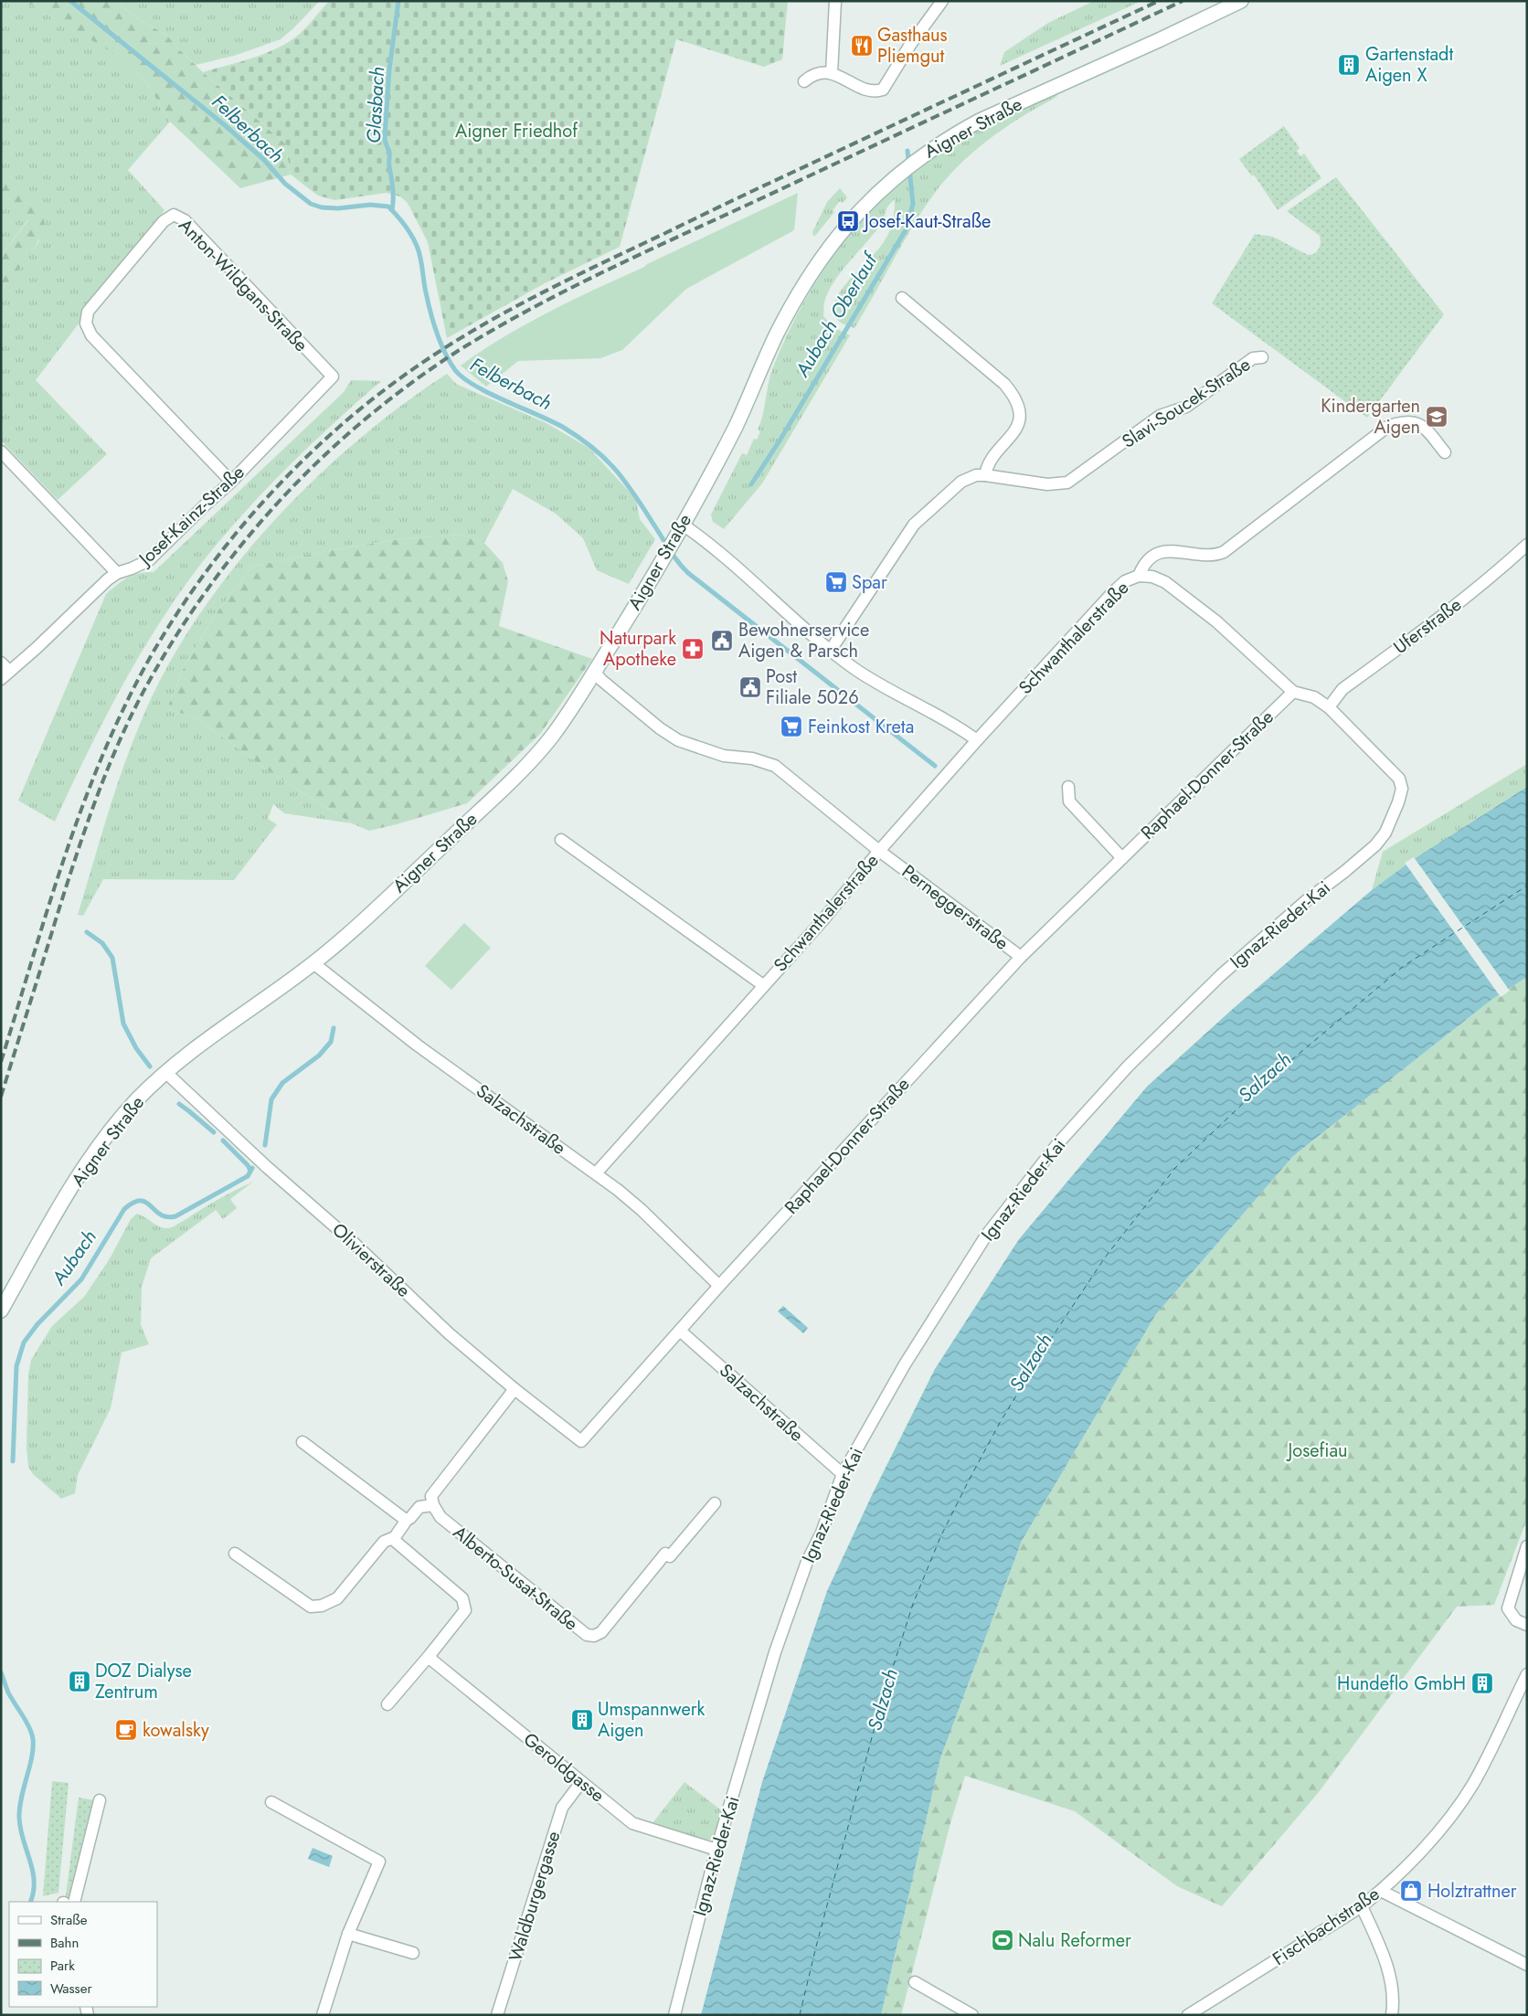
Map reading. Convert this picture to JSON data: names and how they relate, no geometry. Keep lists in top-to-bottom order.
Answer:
{
  "streets": {
    "main road": ["Aigner Straße"],
    "street": [
      "Anton-Wildgans-Straße",
      "Slavi-Soucek-Straße",
      "Josef-Kainz-Straße",
      "Uferstraße",
      "Schwanthalerstraße",
      "Raphael-Donner-Straße",
      "Perneggerstraße",
      "Ignaz-Rieder-Kai",
      "Salzachstraße",
      "Olivierstraße",
      "Alberto-Susat-Straße",
      "Geroldgasse",
      "Waldburgergasse",
      "Fischbachstraße"
    ]
  },
  "crossings": [
    ["Aigner Straße", "Perneggerstraße"],
    ["Aigner Straße", "Salzachstraße"],
    ["Aigner Straße", "Olivierstraße"],
    ["Anton-Wildgans-Straße", "Josef-Kainz-Straße"],
    ["Uferstraße", "Ignaz-Rieder-Kai"],
    ["Schwanthalerstraße", "Perneggerstraße"],
    ["Schwanthalerstraße", "Ignaz-Rieder-Kai"],
    ["Schwanthalerstraße", "Salzachstraße"],
    ["Raphael-Donner-Straße", "Perneggerstraße"],
    ["Raphael-Donner-Straße", "Ignaz-Rieder-Kai"],
    ["Raphael-Donner-Straße", "Salzachstraße"],
    ["Raphael-Donner-Straße", "Olivierstraße"],
    ["Ignaz-Rieder-Kai", "Salzachstraße"],
    ["Ignaz-Rieder-Kai", "Geroldgasse"],
    ["Geroldgasse", "Waldburgergasse"]
  ],
  "water": [
    "Glasbach",
    "Felberbach",
    "Aubach Oberlauf",
    "Salzach",
    "Aubach"
  ],
  "parks": ["Aigner Friedhof", "Josefiau"],
  "places": {
    "restaurant": ["Gasthaus Pliemgut"],
    "building": [
      "Gartenstadt Aigen X",
      "DOZ Dialyse Zentrum",
      "Hundeflo GmbH",
      "Umspannwerk Aigen"
    ],
    "bus stop": ["Josef-Kaut-Straße"],
    "school or university": ["Kindergarten Aigen"],
    "supermarket": ["Spar", "Feinkost Kreta"],
    "public building": ["Bewohnerservice Aigen & Parsch", "Post Filiale 5026"],
    "pharmacy": ["Naturpark Apotheke"],
    "cafe": ["kowalsky"],
    "shop": ["Holztrattner"],
    "sports": ["Nalu Reformer"]
  },
  "legend": [
    "Straße",
    "Bahn",
    "Park",
    "Wasser"
  ]
}
